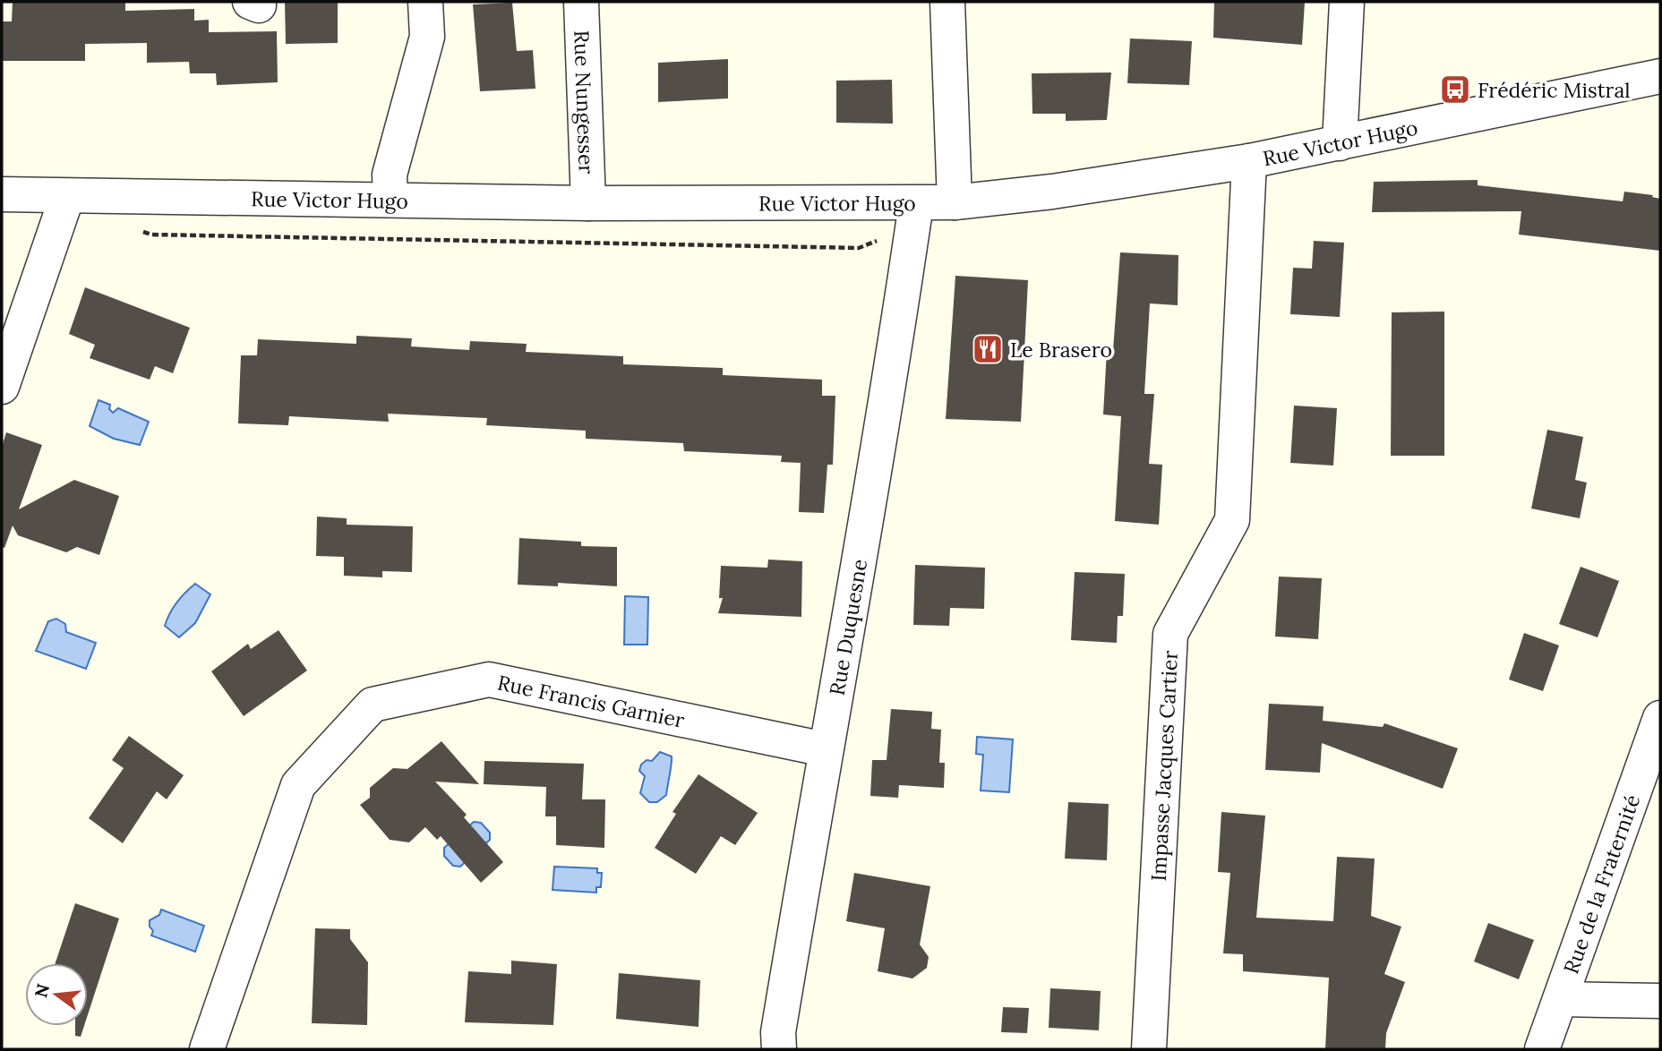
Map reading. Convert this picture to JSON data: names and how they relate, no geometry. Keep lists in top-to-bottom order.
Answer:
{
  "streets": {
    "street": [
      "Rue Nungesser",
      "Rue Victor Hugo",
      "Rue Duquesne",
      "Rue Francis Garnier",
      "Impasse Jacques Cartier",
      "Rue de la Fraternité"
    ]
  },
  "crossings": [
    ["Rue Nungesser", "Rue Victor Hugo"],
    ["Rue Victor Hugo", "Rue Duquesne"],
    ["Rue Victor Hugo", "Impasse Jacques Cartier"],
    ["Rue Duquesne", "Rue Francis Garnier"]
  ],
  "places": {
    "bus stop": ["Frédéric Mistral"],
    "restaurant": ["Le Brasero"]
  },
  "north": "left"
}
